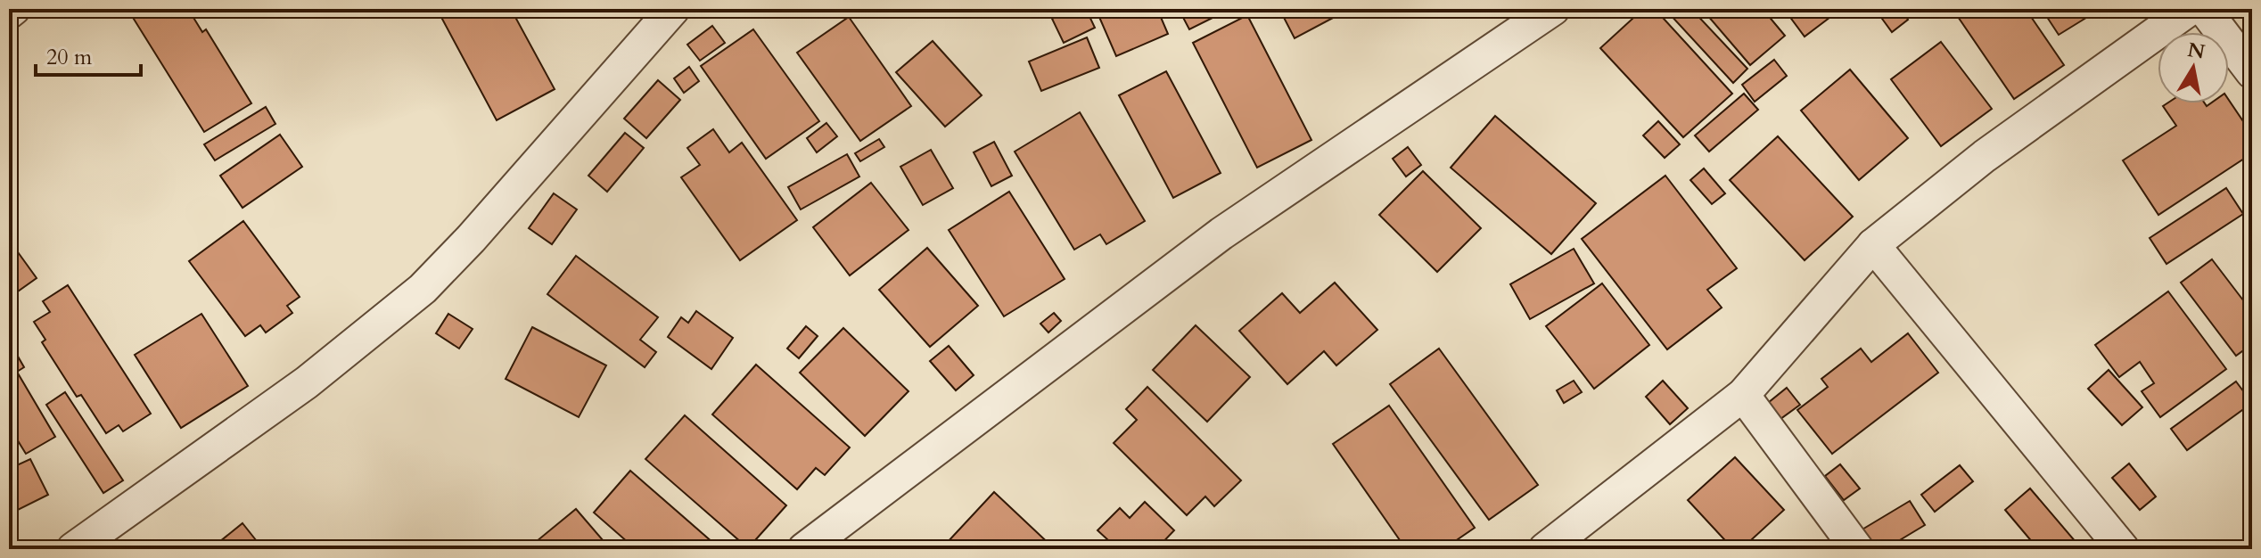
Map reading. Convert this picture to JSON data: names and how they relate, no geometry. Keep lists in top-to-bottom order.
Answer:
{
  "scale_bar": "20 m",
  "north": "top"
}
